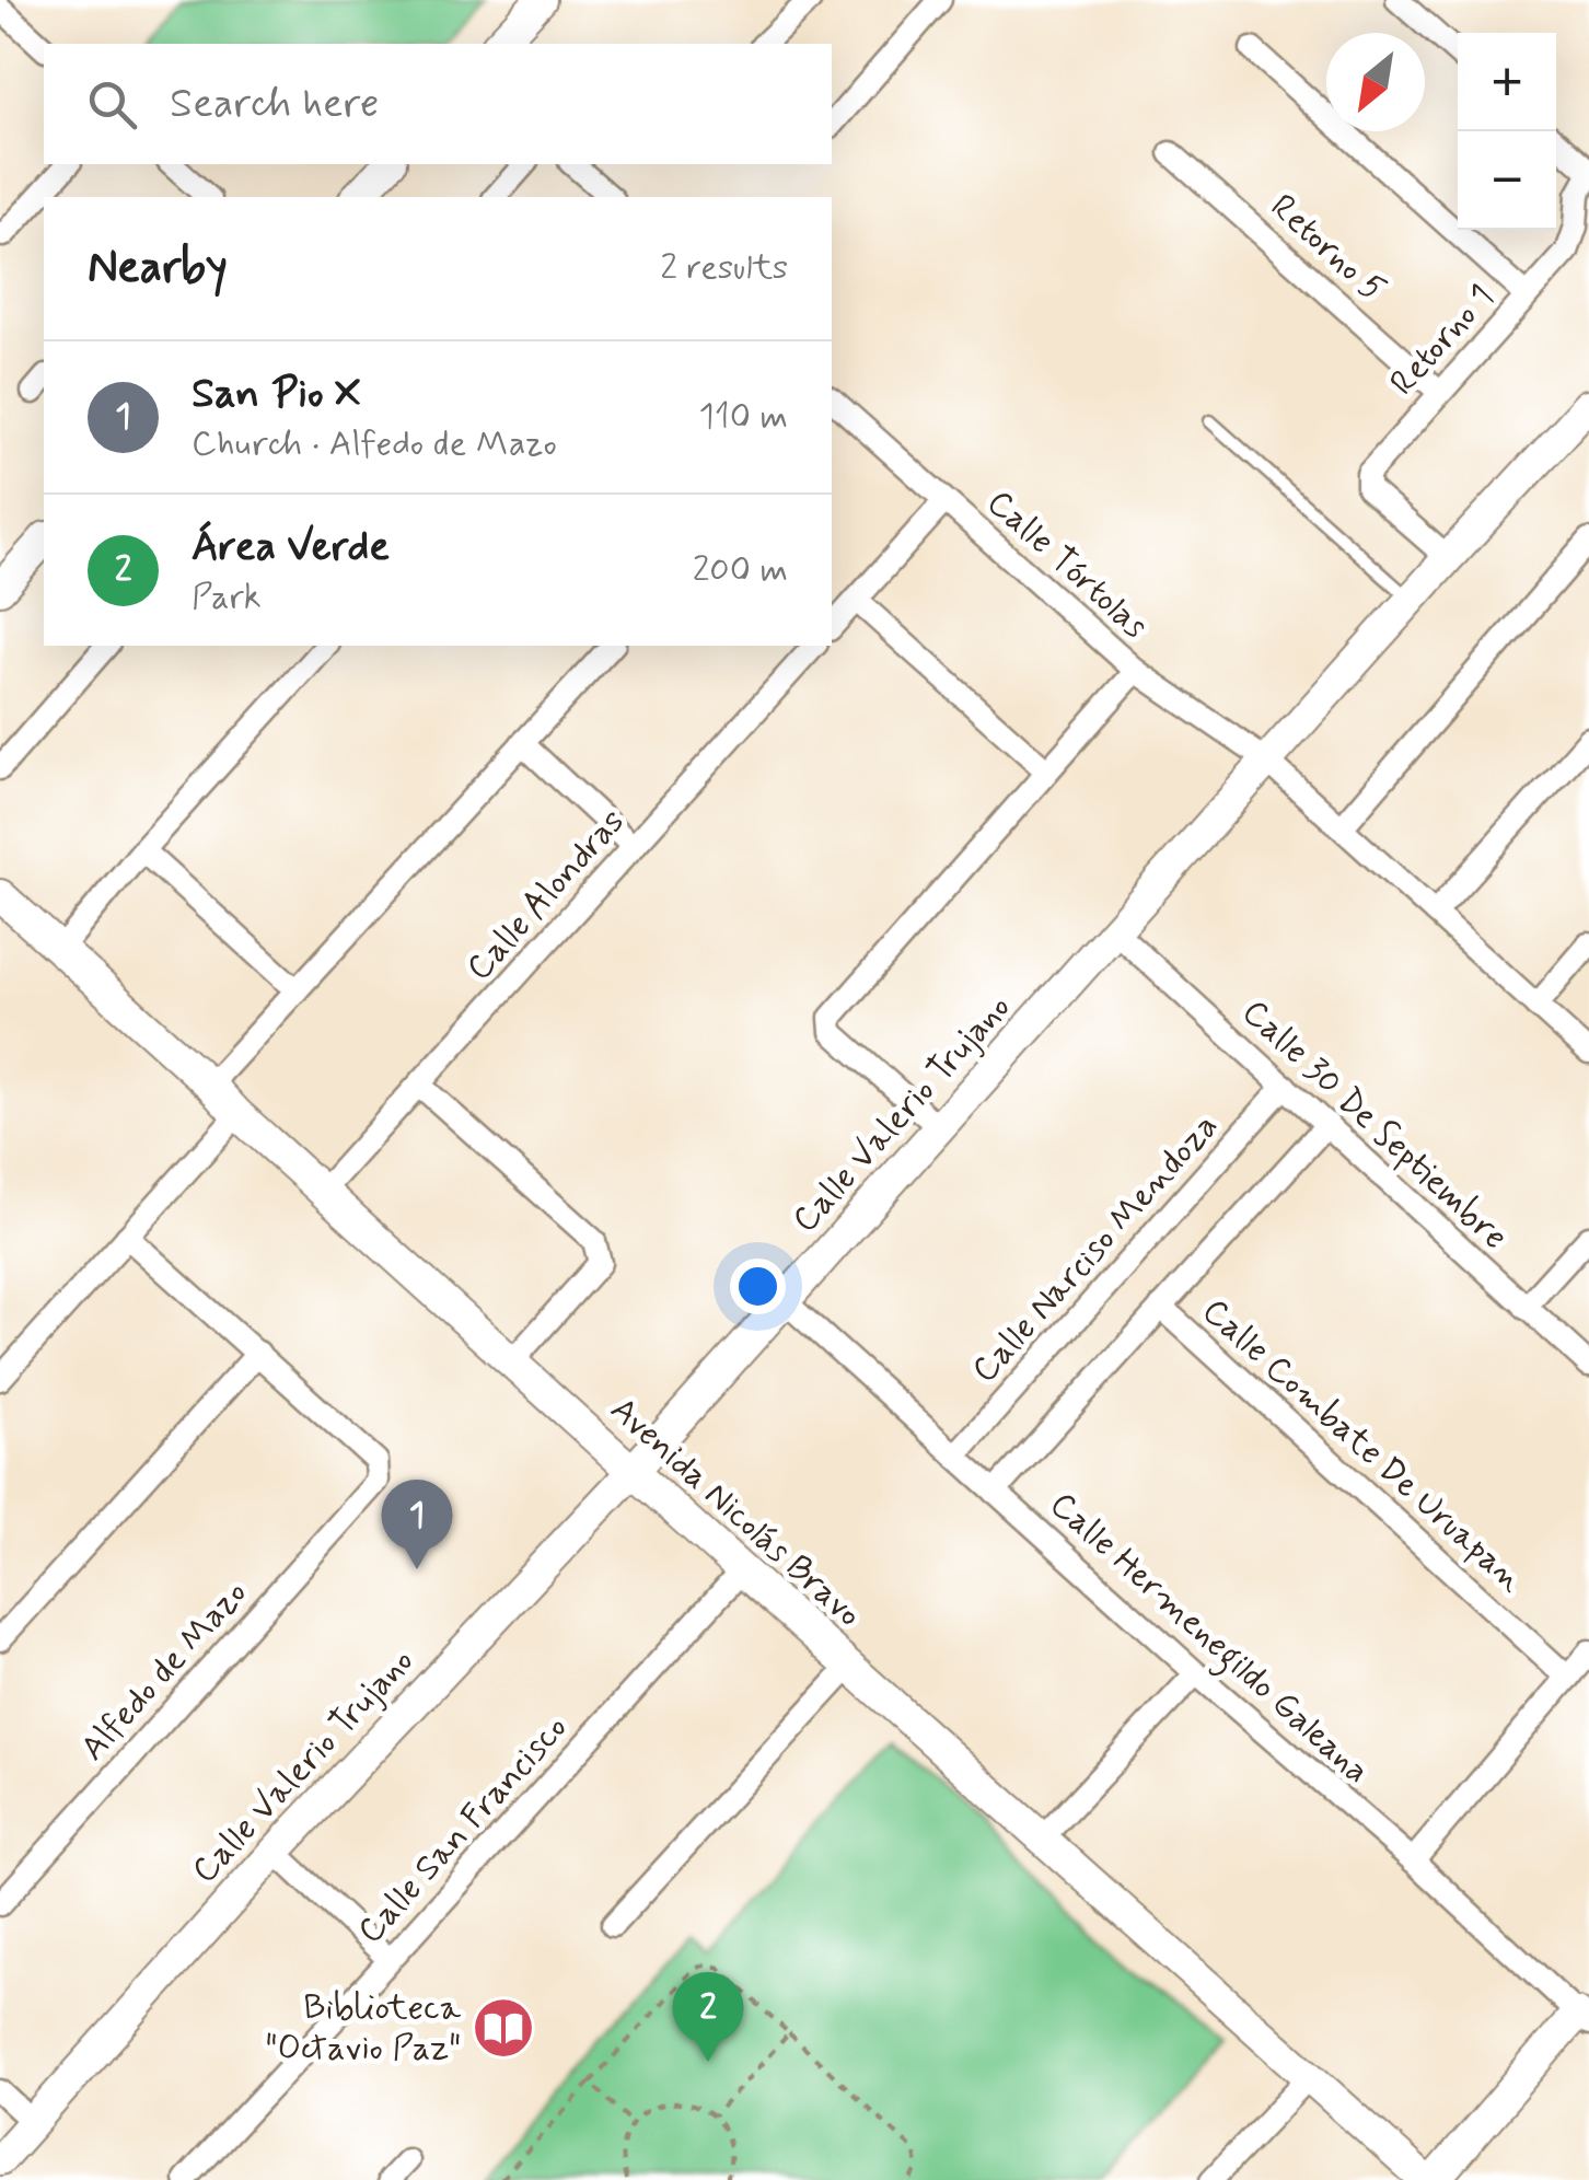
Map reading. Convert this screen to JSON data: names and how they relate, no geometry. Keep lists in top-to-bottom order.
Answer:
{
  "streets": {
    "street": [
      "Retorno 5",
      "Retorno 1",
      "Calle Tórtolas",
      "Calle Alondras",
      "Calle Valerio Trujano",
      "Calle 30 De Septiembre",
      "Calle Narciso Mendoza",
      "Calle Combate De Uruapan",
      "Avenida Nicolás Bravo",
      "Calle Hermenegildo Galeana",
      "Alfedo de Mazo",
      "Calle San Francisco"
    ]
  },
  "crossings": [
    ["Retorno 5", "Retorno 1"],
    ["Retorno 1", "Calle Valerio Trujano"],
    ["Calle Tórtolas", "Calle Valerio Trujano"],
    ["Calle Alondras", "Avenida Nicolás Bravo"],
    ["Calle Valerio Trujano", "Calle 30 De Septiembre"],
    ["Calle Valerio Trujano", "Avenida Nicolás Bravo"],
    ["Calle Valerio Trujano", "Calle Hermenegildo Galeana"],
    ["Calle 30 De Septiembre", "Calle Narciso Mendoza"],
    ["Calle Narciso Mendoza", "Calle Hermenegildo Galeana"],
    ["Avenida Nicolás Bravo", "Calle San Francisco"]
  ],
  "places": {
    "library": ["Biblioteca \"Octavio Paz\""]
  },
  "north": "bottom left",
  "page": {
    "map_buttons": ["+", "−"],
    "search": "Search here",
    "heading": ["Nearby", "2 results"],
    "list": [
      {
        "mark": "1",
        "name": "San Pio X",
        "note": "Church · Alfedo de Mazo",
        "value": "110 m"
      },
      {
        "mark": "2",
        "name": "Área Verde",
        "note": "Park",
        "value": "200 m"
      }
    ],
    "pins": ["1", "2"]
  }
}
